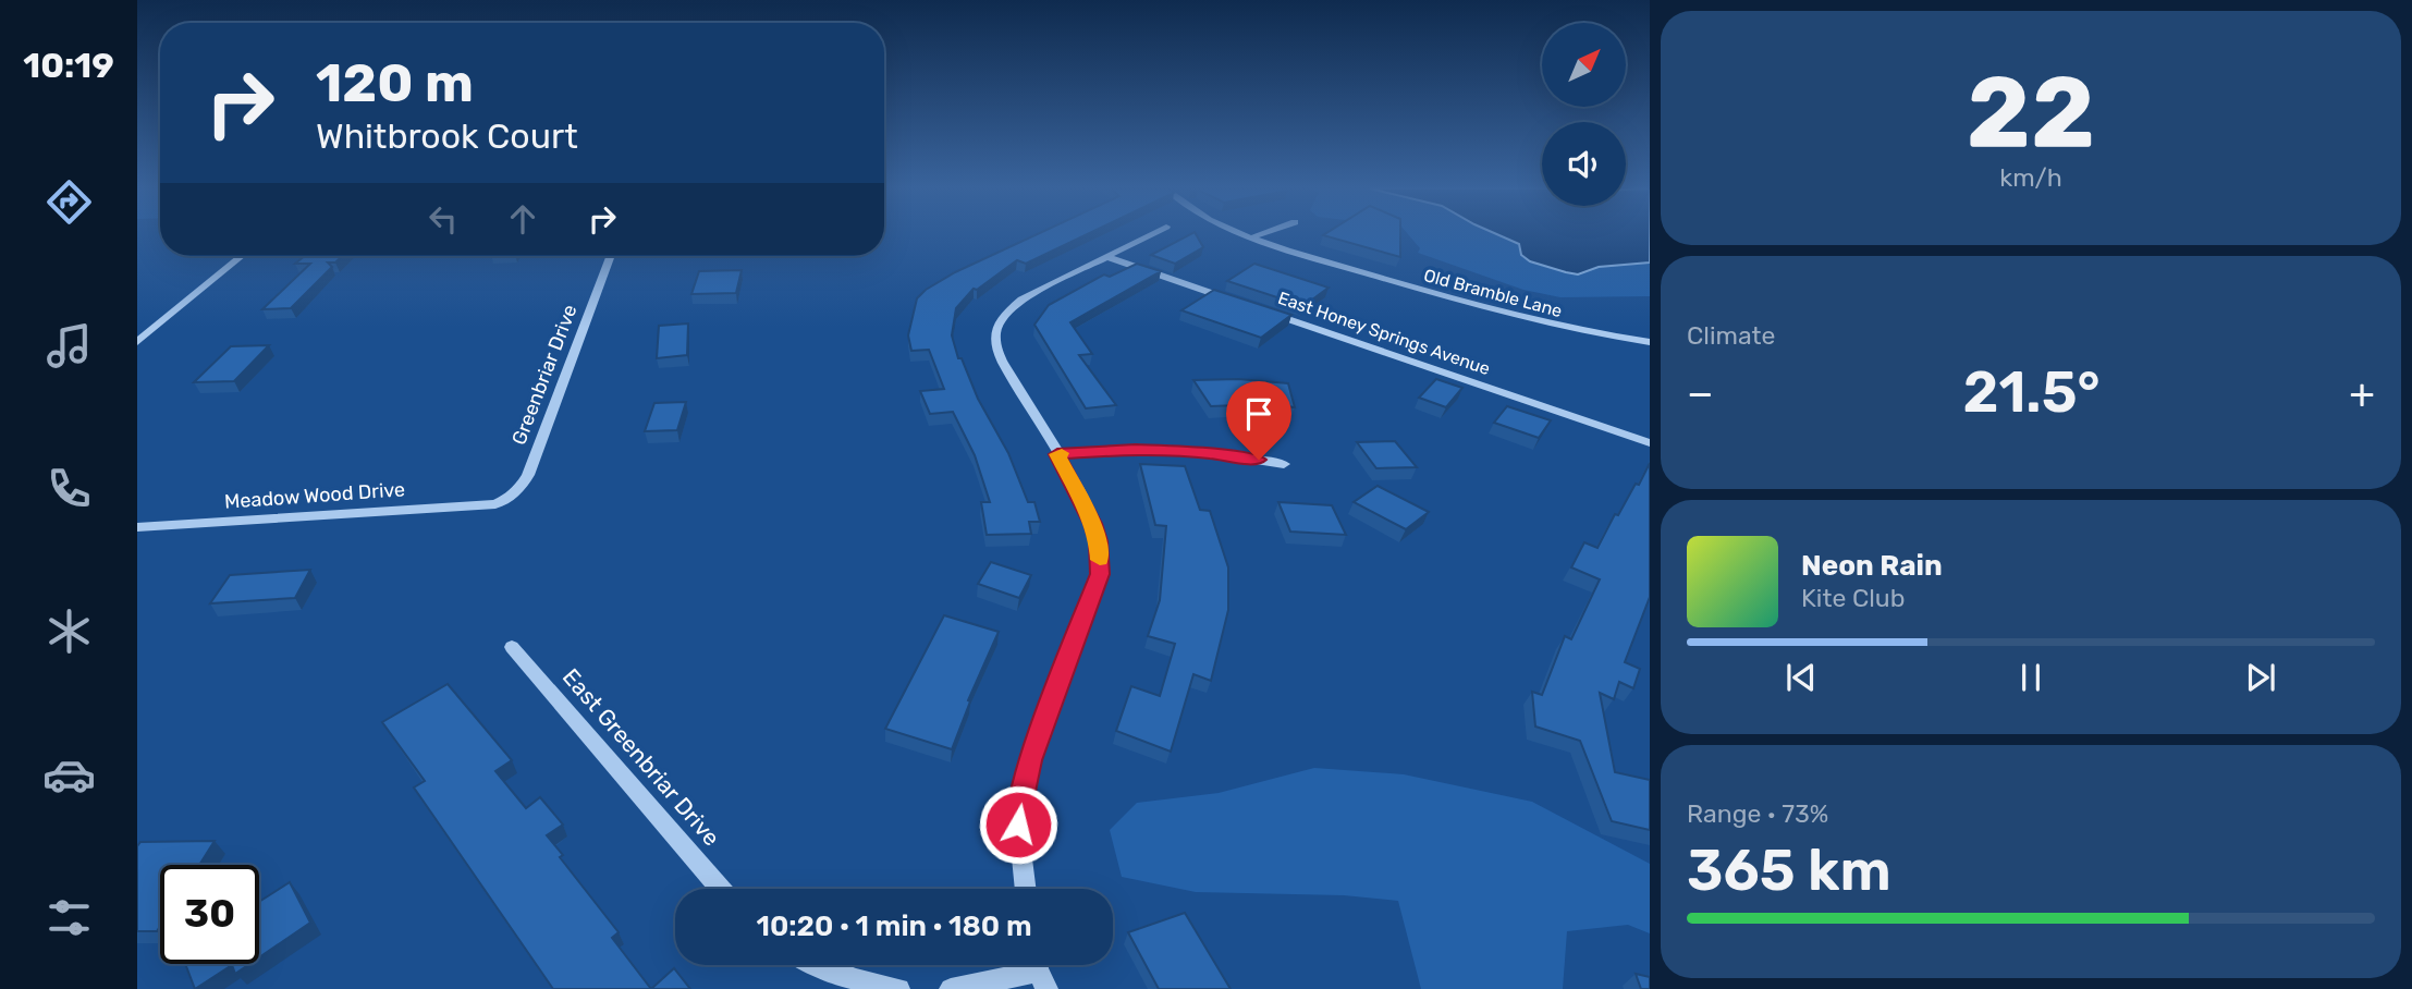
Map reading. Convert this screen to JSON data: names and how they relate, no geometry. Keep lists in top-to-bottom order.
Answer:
{
  "streets": {
    "street": [
      "Old Bramble Lane",
      "East Honey Springs Avenue",
      "Greenbriar Drive",
      "Meadow Wood Drive",
      "East Greenbriar Drive"
    ]
  },
  "crossings": [
    ["Greenbriar Drive", "Meadow Wood Drive"]
  ],
  "north": "top right",
  "page": {
    "tabs": "10:19",
    "tile": [
      ["22", "km/h"],
      "Climate",
      ["Range · 73%", "365 km"]
    ],
    "turn": ["120 m", "Whitbrook Court"],
    "heat": ["−", "21.5°", "+"],
    "song": ["Neon Rain", "Kite Club"],
    "limit": "30",
    "trip": "10:20 · 1 min · 180 m"
  }
}
